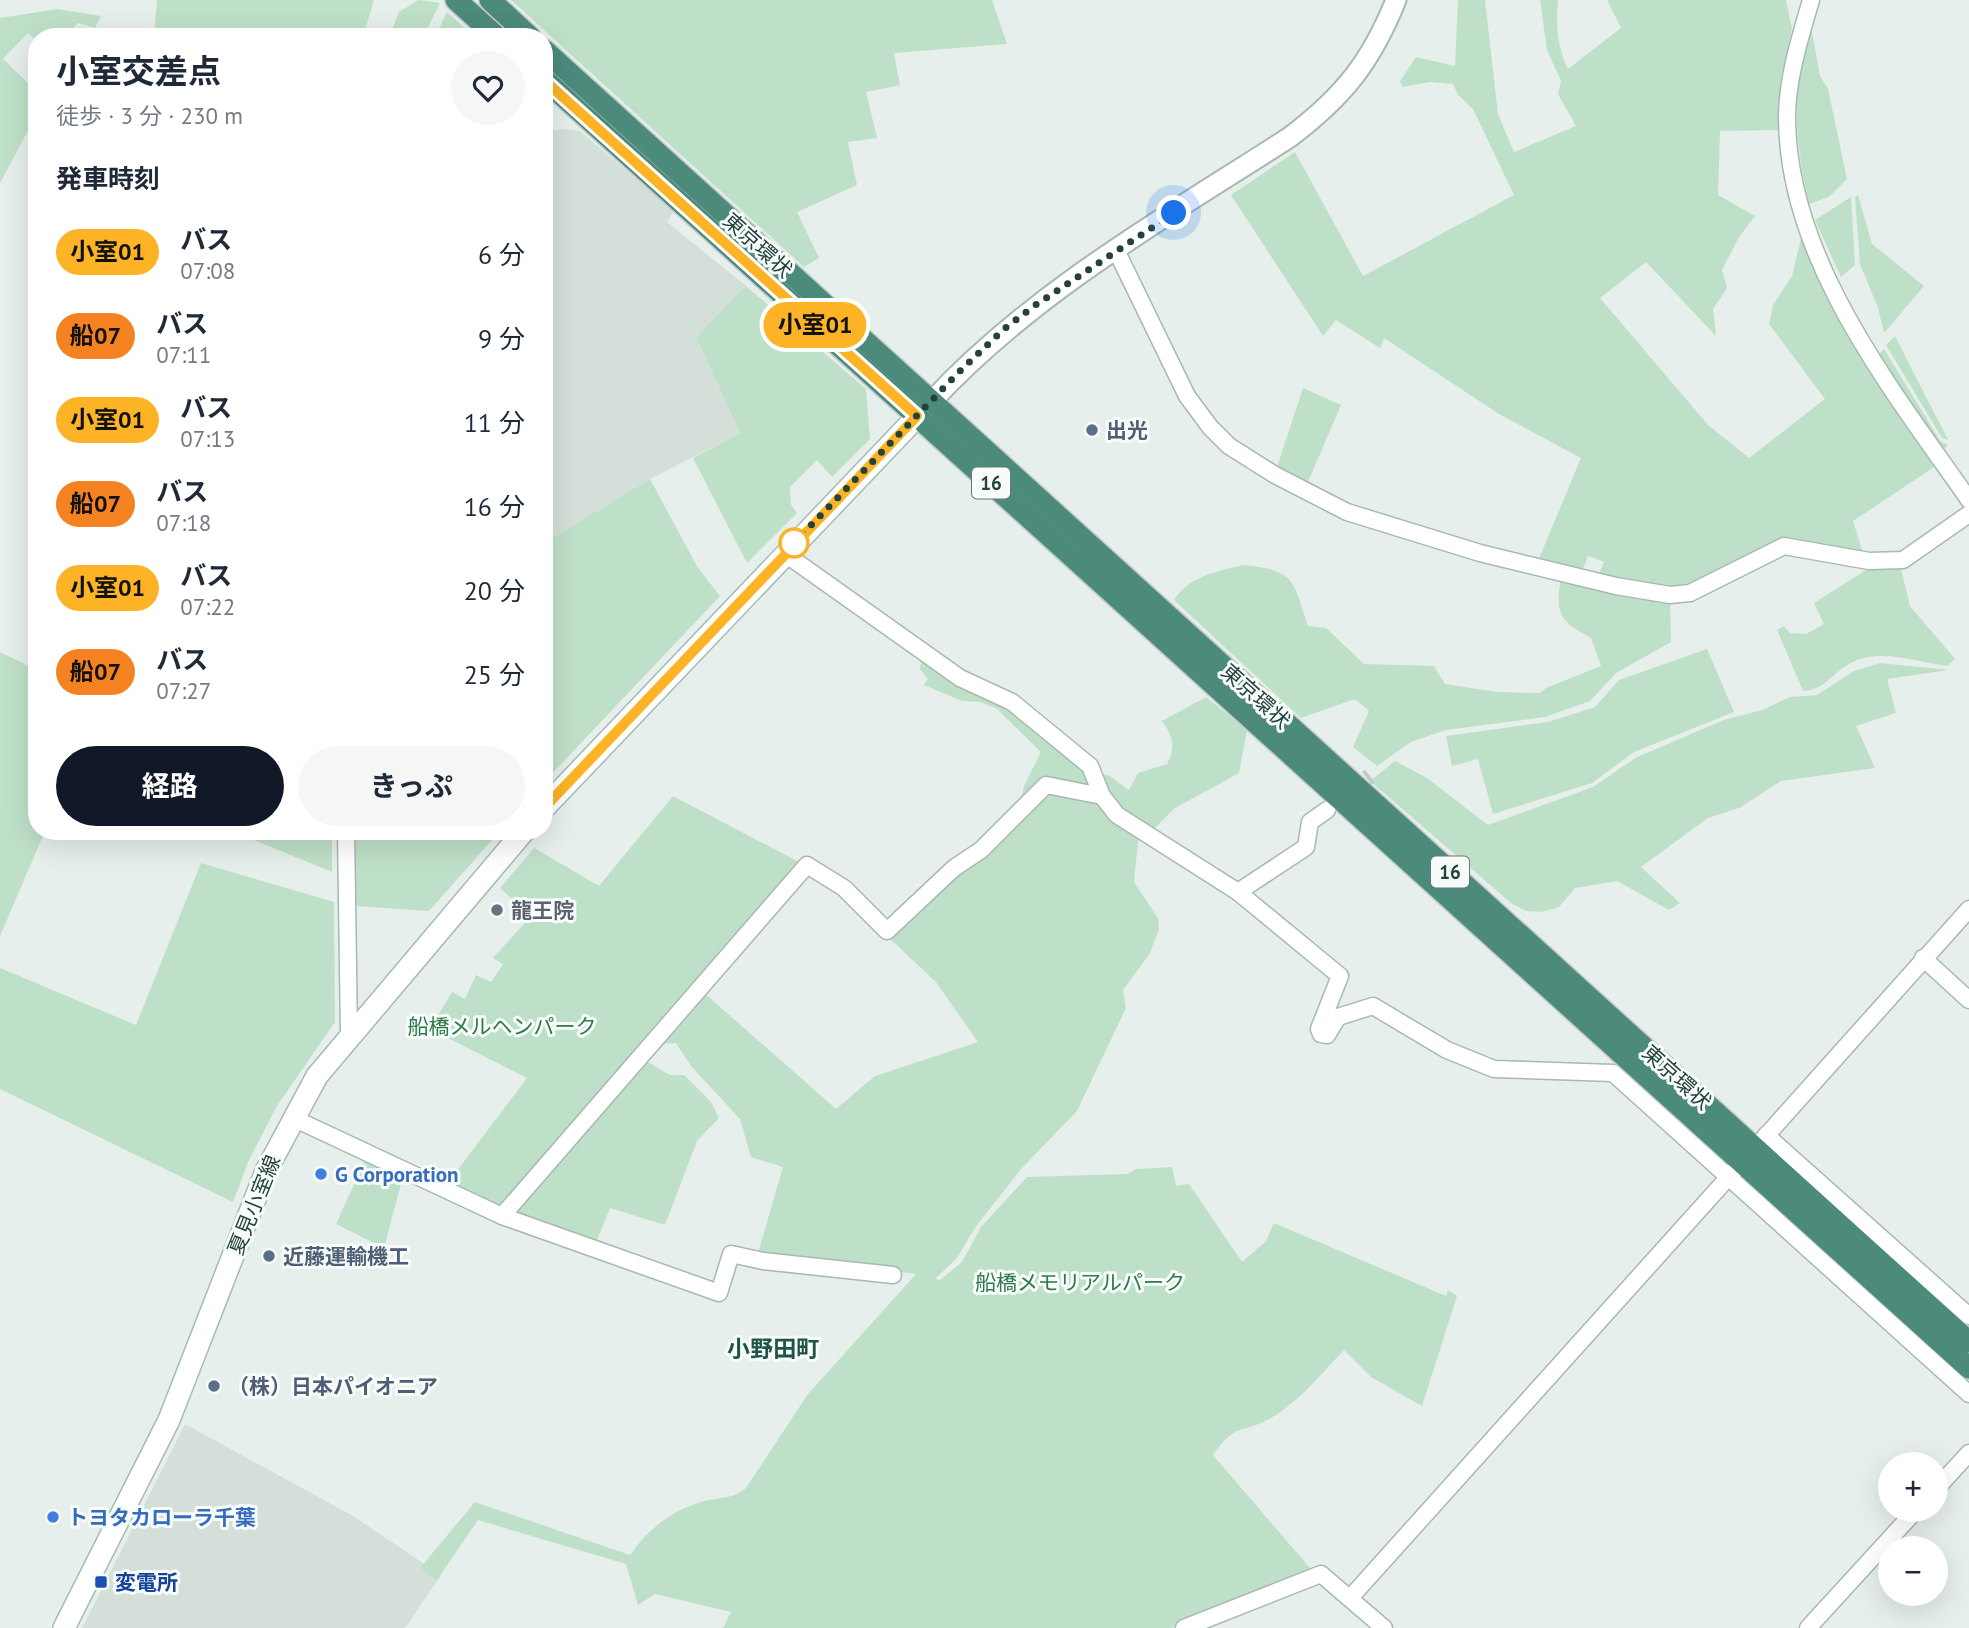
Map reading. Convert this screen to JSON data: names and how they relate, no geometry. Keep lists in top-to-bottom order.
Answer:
{
  "streets": {
    "highway": ["東京環状", "16"],
    "main road": ["夏見小室線"]
  },
  "districts": ["小野田町"],
  "parks": ["船橋メルヘンパーク", "船橋メモリアルパーク"],
  "places": {
    "other": [
      "出光",
      "龍王院",
      "G Corporation",
      "近藤運輸機工",
      "（株）日本パイオニア",
      "トヨタカローラ千葉"
    ],
    "transit": ["変電所"]
  },
  "lines": ["bus line 小室01"],
  "page": {
    "on_map": "小室01",
    "heading": [
      ["小室交差点", "徒歩 · 3 分 · 230 m"],
      "発車時刻"
    ],
    "list": [
      {
        "mark": "小室01",
        "name": "バス",
        "note": "07:08",
        "value": "6 分"
      },
      {
        "mark": "船07",
        "name": "バス",
        "note": "07:11",
        "value": "9 分"
      },
      {
        "mark": "小室01",
        "name": "バス",
        "note": "07:13",
        "value": "11 分"
      },
      {
        "mark": "船07",
        "name": "バス",
        "note": "07:18",
        "value": "16 分"
      },
      {
        "mark": "小室01",
        "name": "バス",
        "note": "07:22",
        "value": "20 分"
      },
      {
        "mark": "船07",
        "name": "バス",
        "note": "07:27",
        "value": "25 分"
      }
    ],
    "buttons": ["経路", "きっぷ"],
    "map_buttons": ["+", "−"]
  }
}
